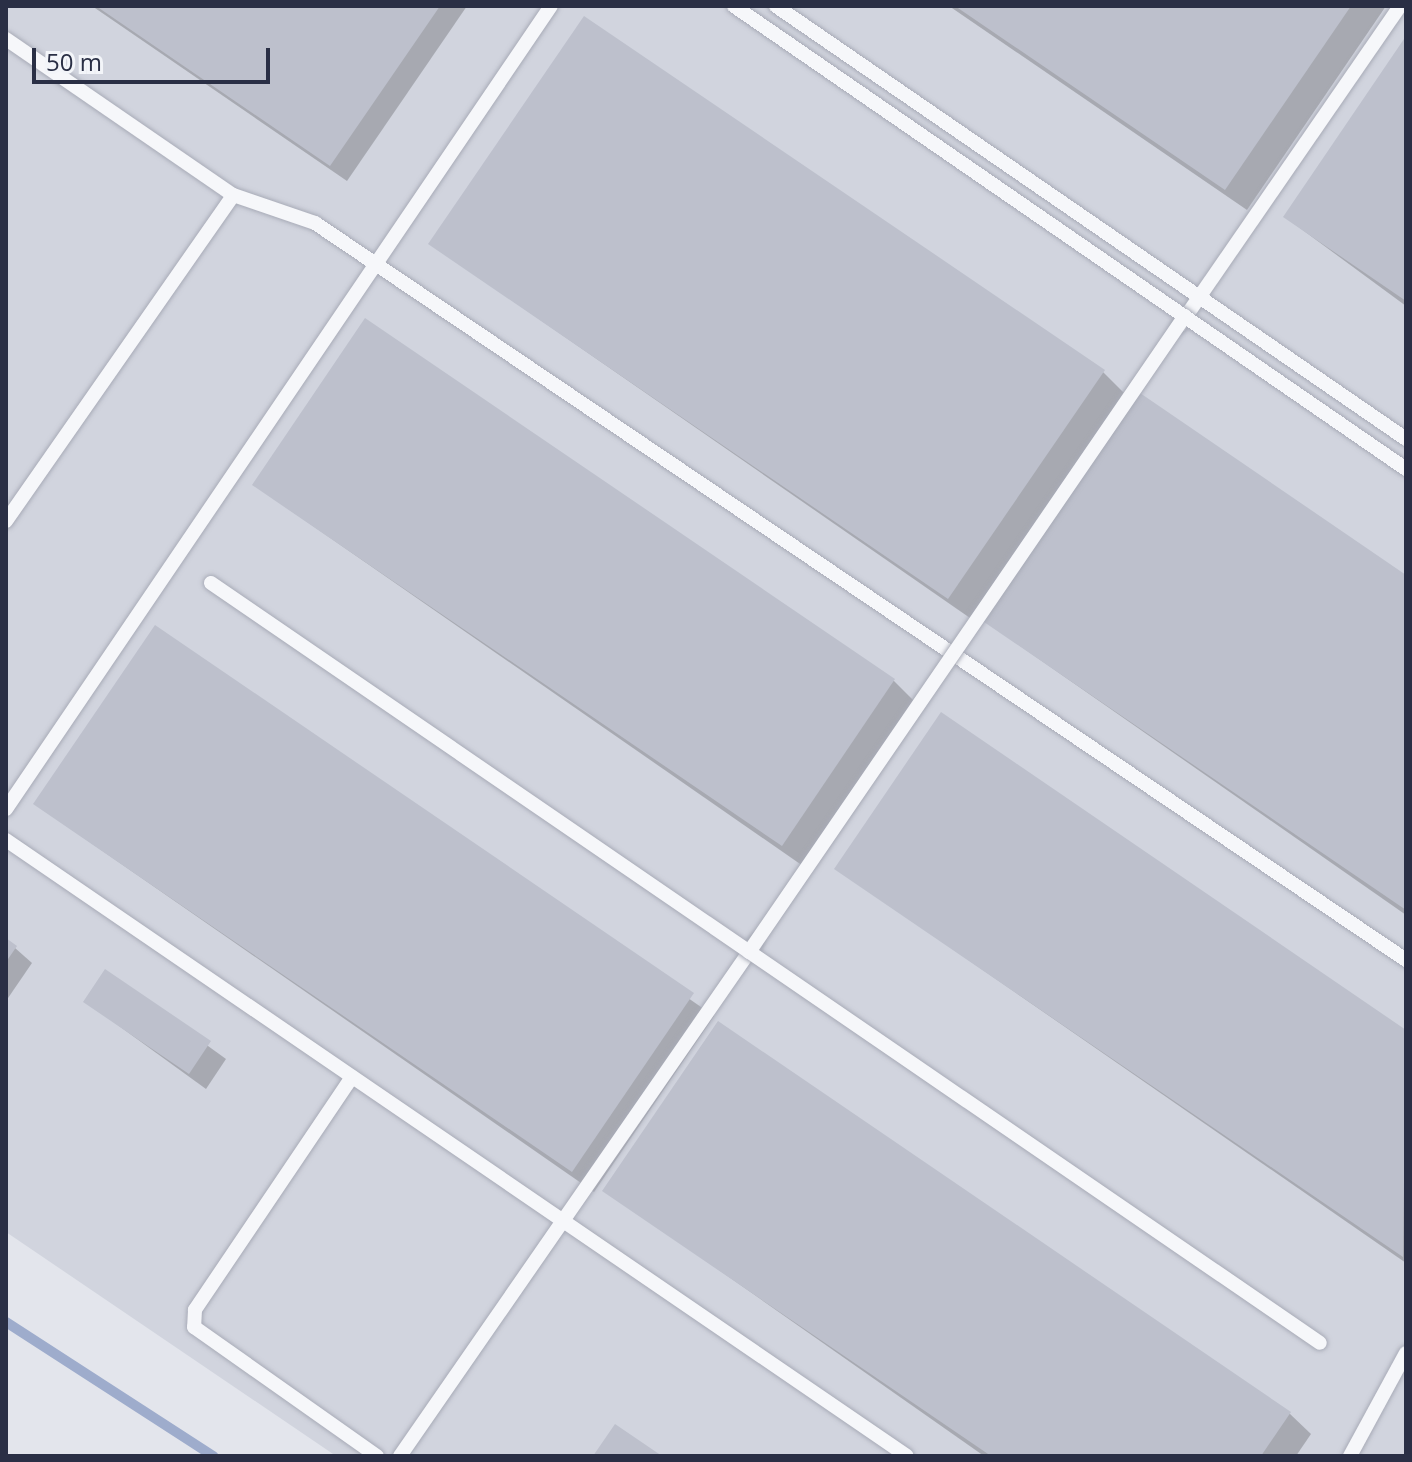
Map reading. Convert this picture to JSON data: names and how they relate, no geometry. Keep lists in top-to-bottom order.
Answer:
{
  "scale_bar": "50 m"
}
